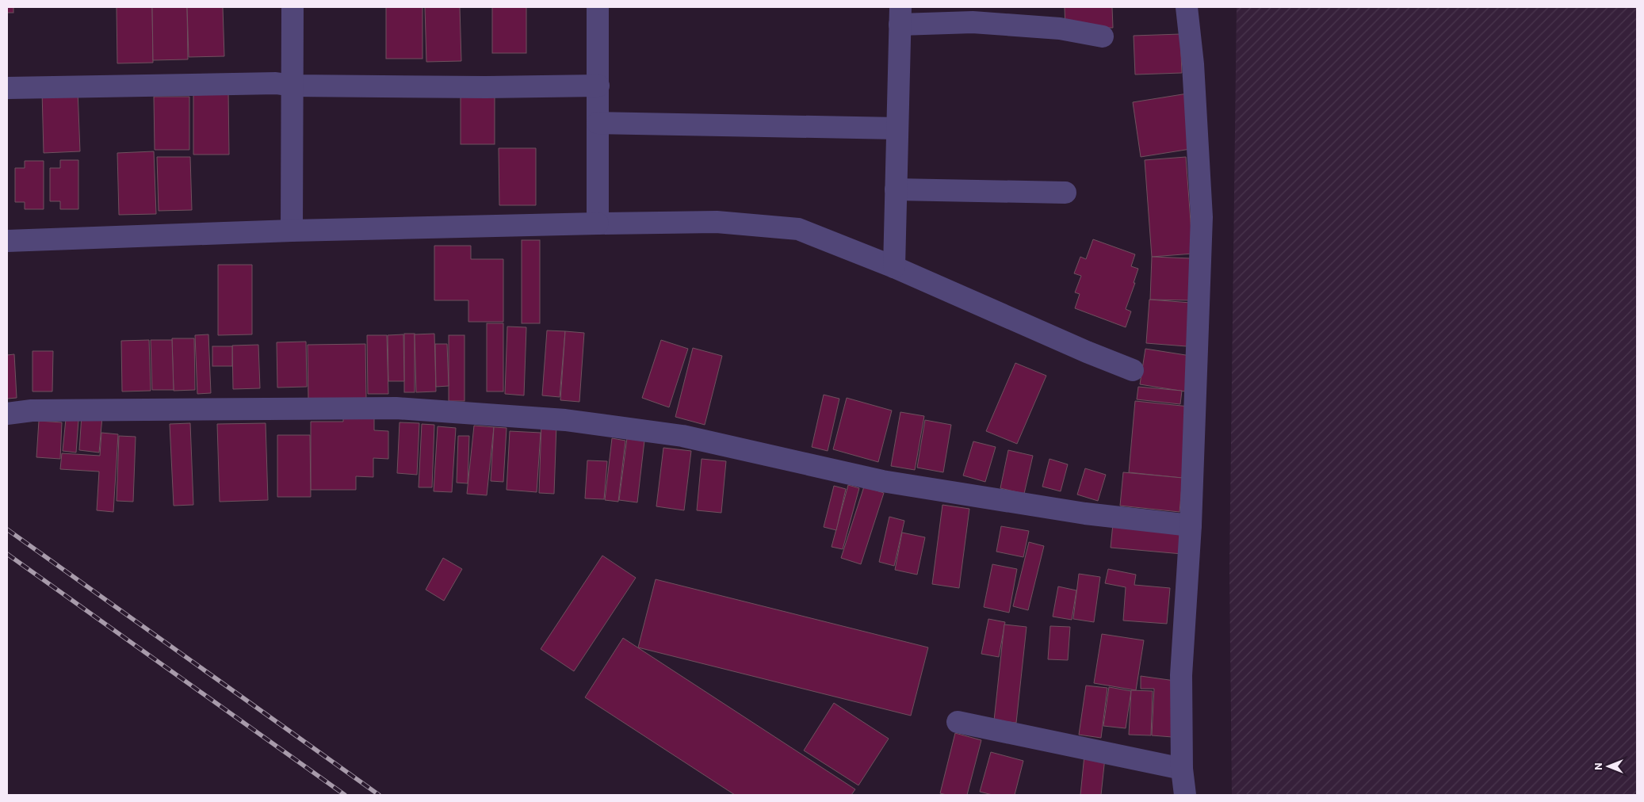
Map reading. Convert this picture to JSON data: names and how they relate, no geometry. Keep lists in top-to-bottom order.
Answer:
{
  "north": "left"
}
